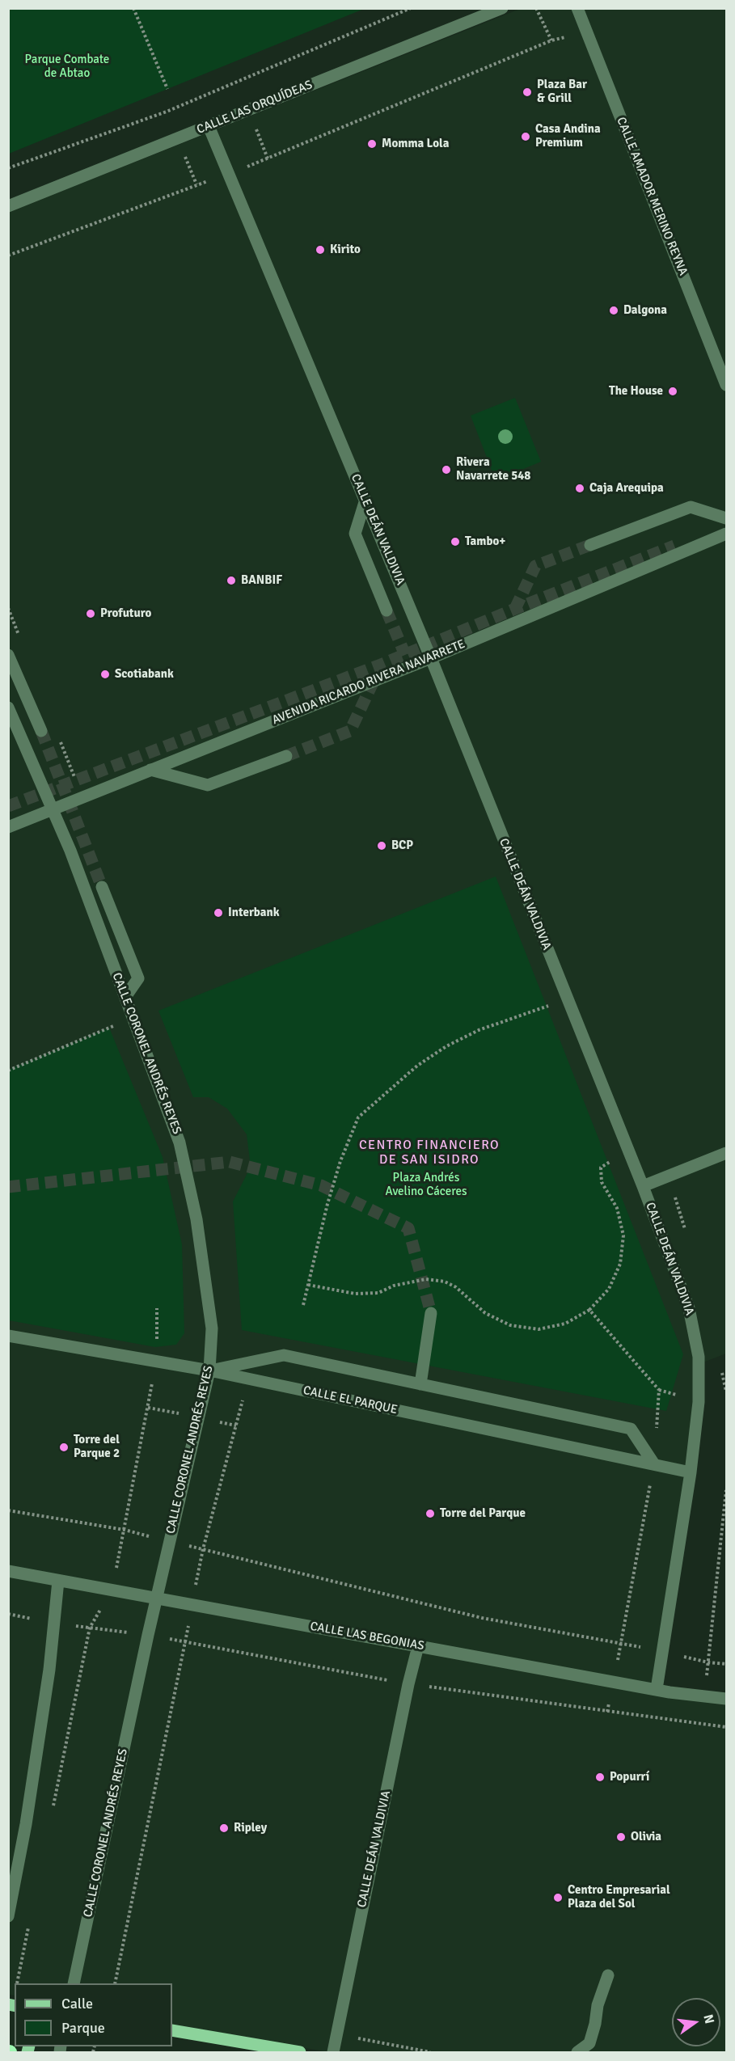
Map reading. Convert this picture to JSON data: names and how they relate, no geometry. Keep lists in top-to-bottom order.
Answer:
{
  "streets": {
    "street": [
      "CALLE LAS ORQUÍDEAS",
      "CALLE AMADOR MERINO REYNA",
      "CALLE DEÁN VALDIVIA",
      "AVENIDA RICARDO RIVERA NAVARRETE",
      "CALLE CORONEL ANDRÉS REYES",
      "CALLE EL PARQUE",
      "CALLE LAS BEGONIAS"
    ]
  },
  "crossings": [
    ["CALLE LAS ORQUÍDEAS", "CALLE DEÁN VALDIVIA"],
    ["CALLE DEÁN VALDIVIA", "AVENIDA RICARDO RIVERA NAVARRETE"],
    ["CALLE DEÁN VALDIVIA", "CALLE EL PARQUE"],
    ["CALLE DEÁN VALDIVIA", "CALLE LAS BEGONIAS"],
    ["AVENIDA RICARDO RIVERA NAVARRETE", "CALLE CORONEL ANDRÉS REYES"],
    ["CALLE CORONEL ANDRÉS REYES", "CALLE EL PARQUE"],
    ["CALLE CORONEL ANDRÉS REYES", "CALLE LAS BEGONIAS"]
  ],
  "districts": ["CENTRO FINANCIERO DE SAN ISIDRO"],
  "parks": ["Parque Combate de Abtao", "Plaza Andrés Avelino Cáceres"],
  "places": [
    "Plaza Bar & Grill",
    "Casa Andina Premium",
    "Momma Lola",
    "Kirito",
    "Dalgona",
    "The House",
    "Rivera Navarrete 548",
    "Caja Arequipa",
    "Tambo+",
    "BANBIF",
    "Profuturo",
    "Scotiabank",
    "BCP",
    "Interbank",
    "Torre del Parque 2",
    "Torre del Parque",
    "Popurrí",
    "Ripley",
    "Olivia",
    "Centro Empresarial Plaza del Sol"
  ],
  "legend": ["Calle", "Parque"],
  "north": "right"
}
